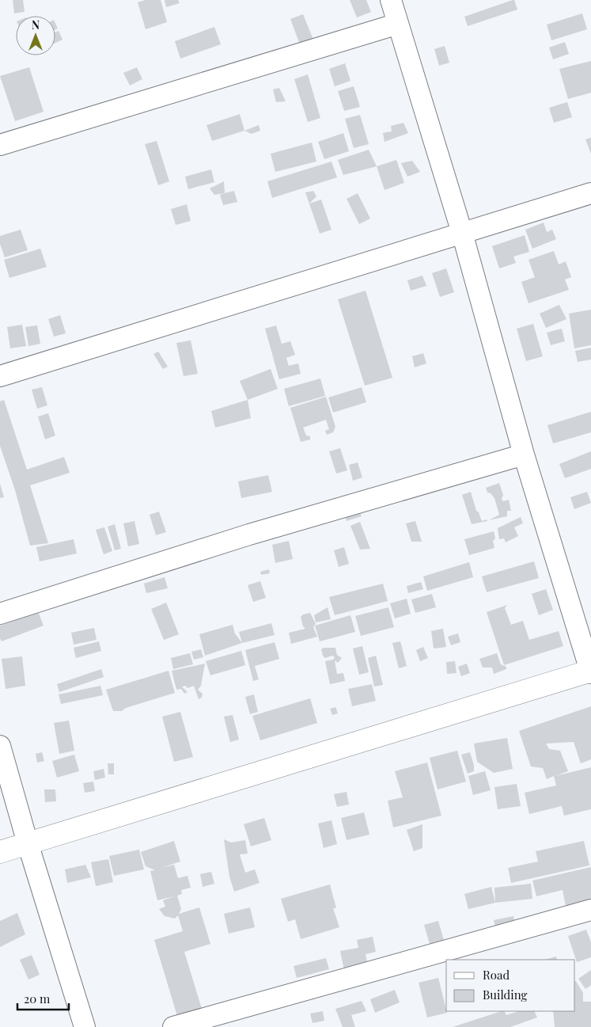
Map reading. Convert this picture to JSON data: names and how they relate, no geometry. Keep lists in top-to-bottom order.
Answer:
{
  "legend": ["Road", "Building"],
  "scale_bar": "20 m",
  "north": "top"
}
